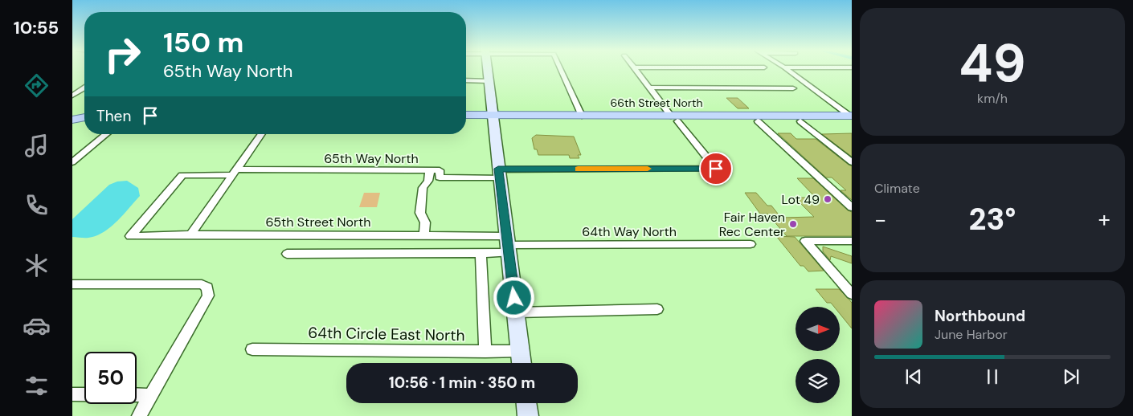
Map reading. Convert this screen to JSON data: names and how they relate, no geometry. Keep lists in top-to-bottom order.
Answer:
{
  "streets": {
    "main road": ["66th Street North"],
    "street": [
      "65th Way North",
      "65th Street North",
      "64th Way North",
      "64th Circle East North"
    ]
  },
  "crossings": [
    ["66th Street North", "65th Way North"],
    ["65th Way North", "65th Street North"],
    ["65th Street North", "64th Way North"]
  ],
  "places": ["Lot 49", "Fair Haven Rec Center"],
  "north": "right",
  "page": {
    "tabs": "10:55",
    "tile": [
      ["49", "km/h"],
      "Climate"
    ],
    "turn": ["150 m", "65th Way North"],
    "then": "Then",
    "heat": ["−", "23°", "+"],
    "song": ["Northbound", "June Harbor"],
    "limit": "50",
    "trip": "10:56 · 1 min · 350 m"
  }
}
